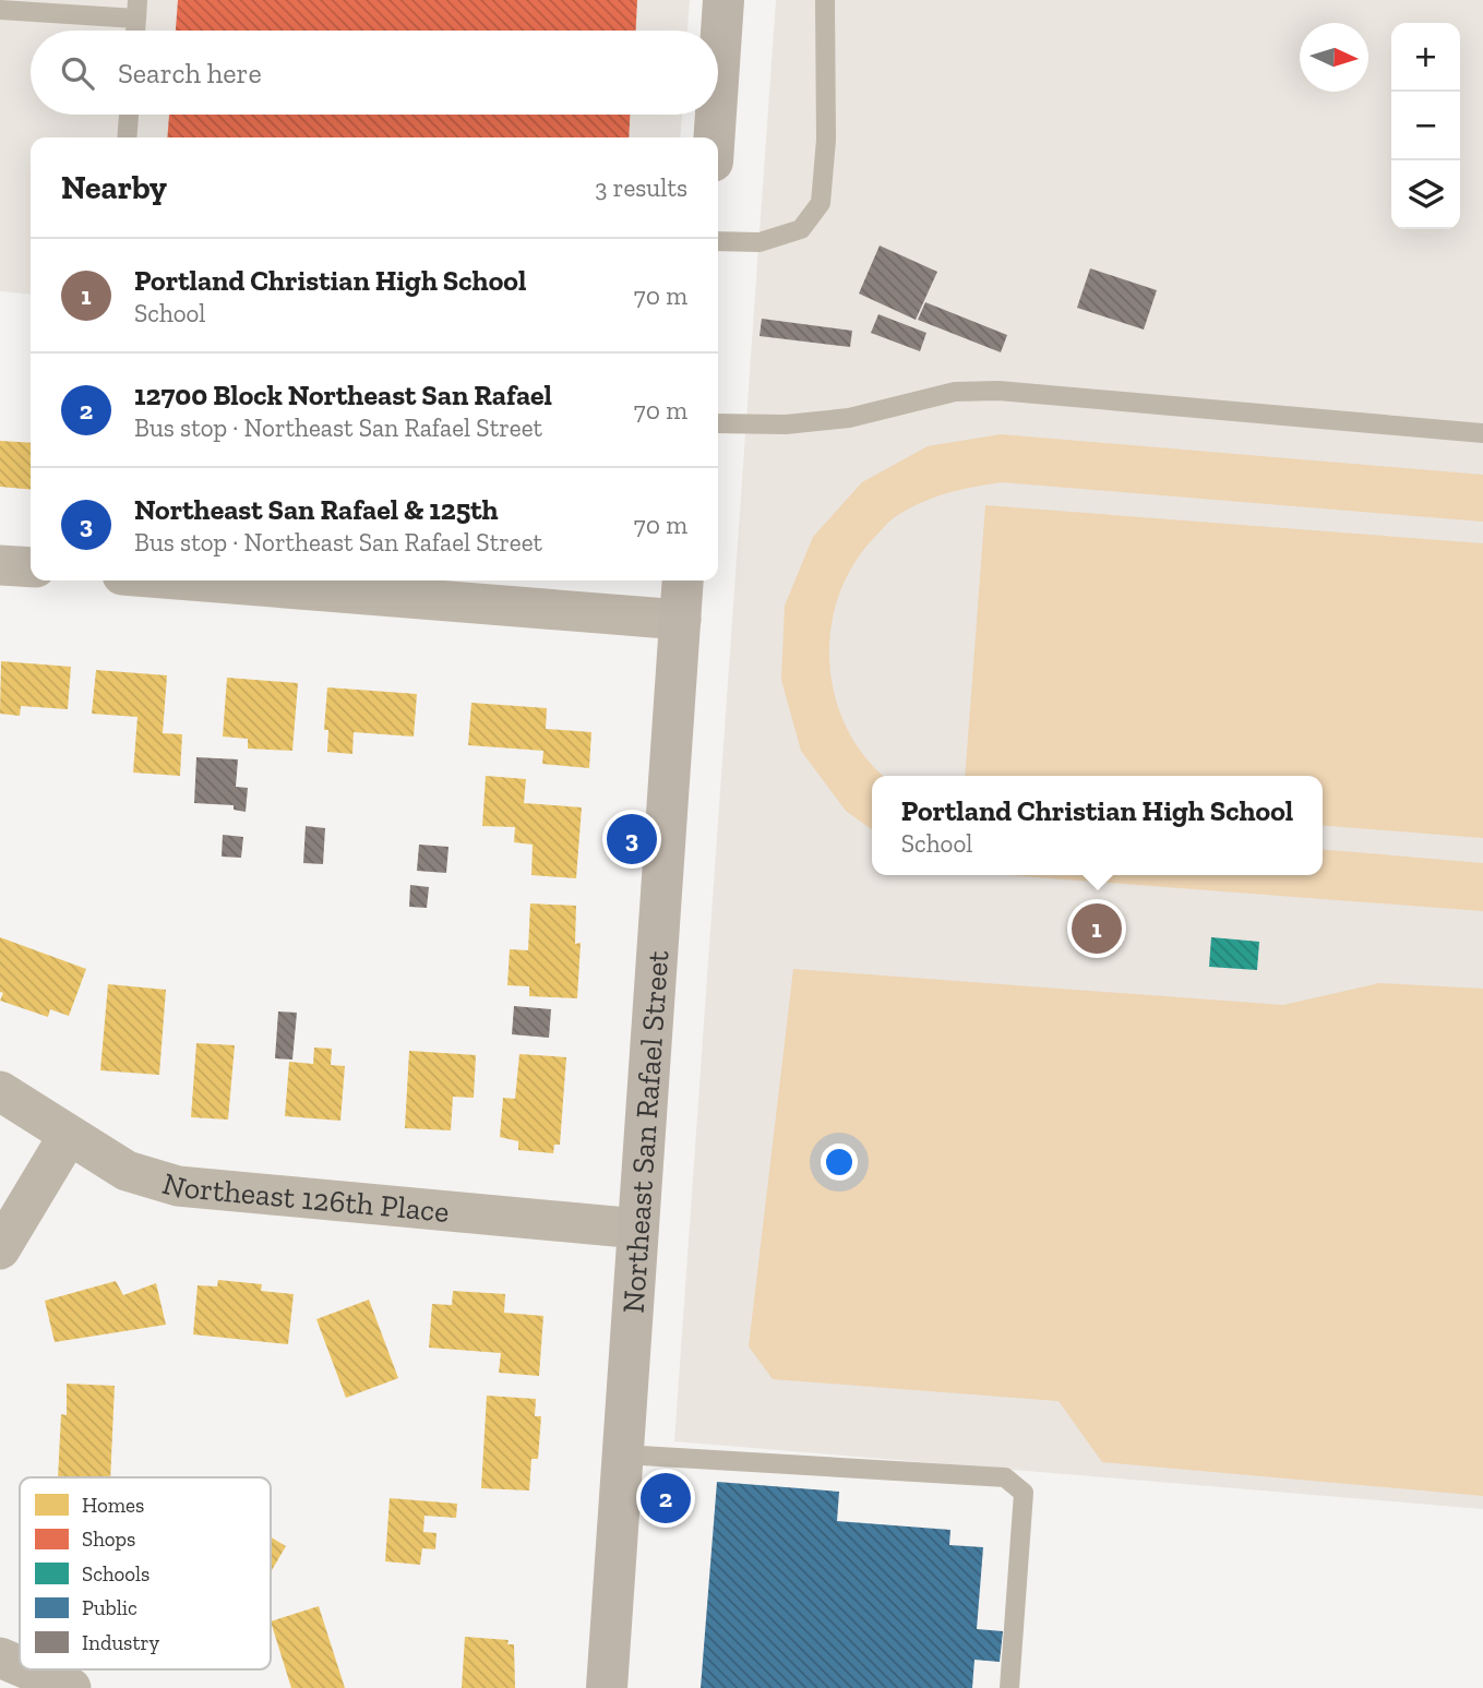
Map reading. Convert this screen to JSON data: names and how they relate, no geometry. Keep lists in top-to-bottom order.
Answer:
{
  "streets": {
    "street": ["Northeast San Rafael Street", "Northeast 126th Place"]
  },
  "crossings": [
    ["Northeast San Rafael Street", "Northeast 126th Place"]
  ],
  "legend": [
    "Homes",
    "Shops",
    "Schools",
    "Public",
    "Industry"
  ],
  "north": "right",
  "page": {
    "map_buttons": ["+", "−"],
    "search": "Search here",
    "heading": ["Nearby", "3 results"],
    "list": [
      {
        "mark": "1",
        "name": "Portland Christian High School",
        "note": "School",
        "value": "70 m"
      },
      {
        "mark": "2",
        "name": "12700 Block Northeast San Rafael",
        "note": "Bus stop · Northeast San Rafael Street",
        "value": "70 m"
      },
      {
        "mark": "3",
        "name": "Northeast San Rafael & 125th",
        "note": "Bus stop · Northeast San Rafael Street",
        "value": "70 m"
      }
    ],
    "popup": ["Portland Christian High School", "School"],
    "pins": ["3", "1", "2"]
  }
}
